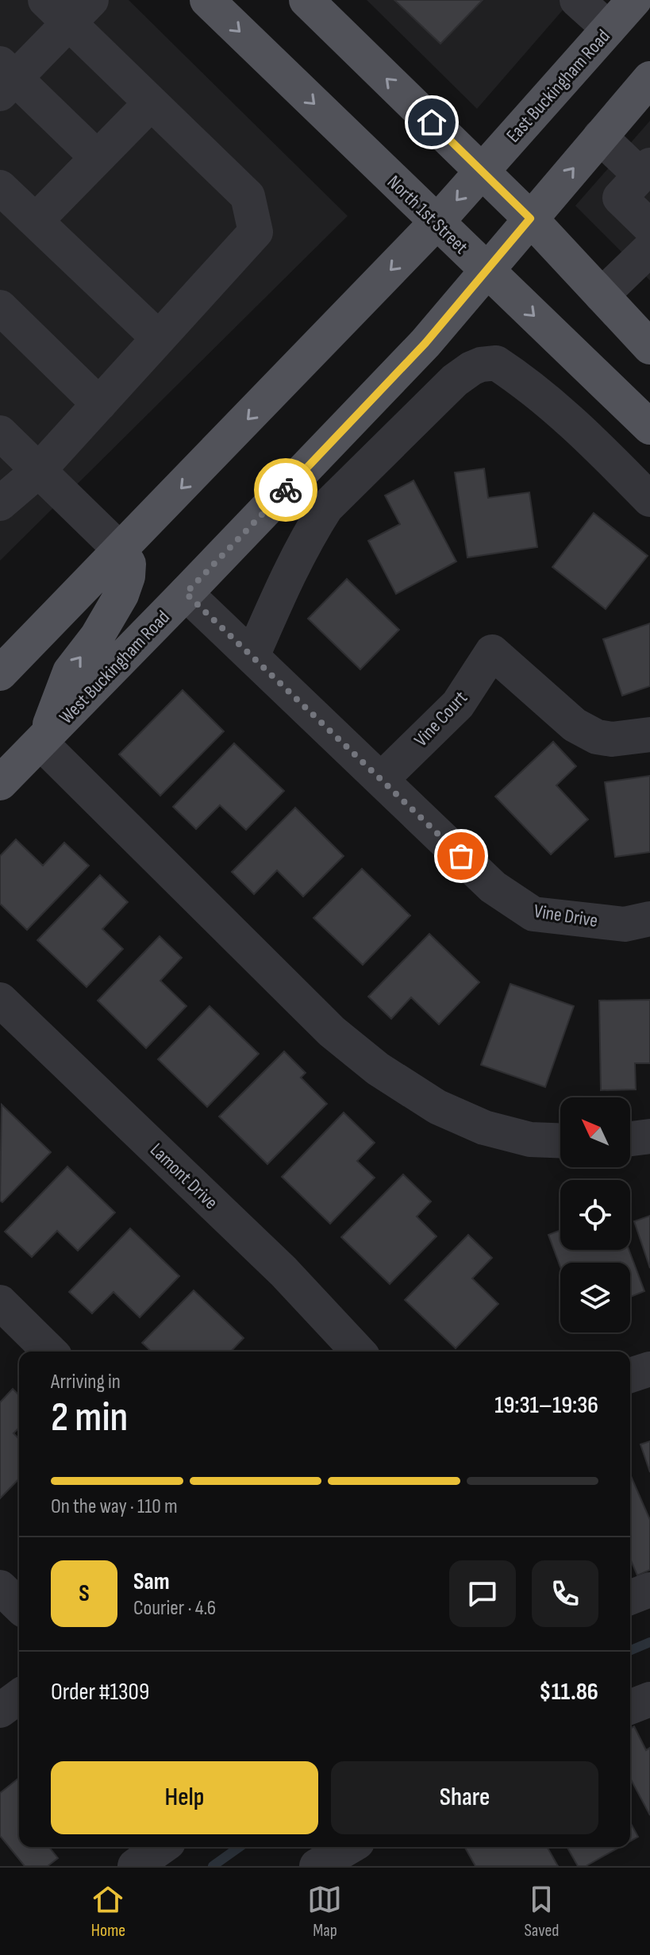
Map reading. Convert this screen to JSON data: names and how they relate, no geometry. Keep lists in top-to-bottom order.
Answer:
{
  "streets": {
    "main road": ["East Buckingham Road", "North 1st Street", "West Buckingham Road"],
    "street": ["Vine Court", "Vine Drive", "Lamont Drive"]
  },
  "crossings": [
    ["North 1st Street", "West Buckingham Road"],
    ["West Buckingham Road", "Vine Drive"],
    ["Vine Court", "Vine Drive"]
  ],
  "north": "top left",
  "page": {
    "heading": ["2 min", "Arriving in", "19:31–19:36"],
    "panel": [
      "Sam",
      "Courier · 4.6",
      "Order #1309",
      "$11.86"
    ],
    "bar": "On the way · 110 m",
    "round": "S",
    "buttons": ["Help", "Share"],
    "tabs": ["Home", "Map", "Saved"]
  }
}
